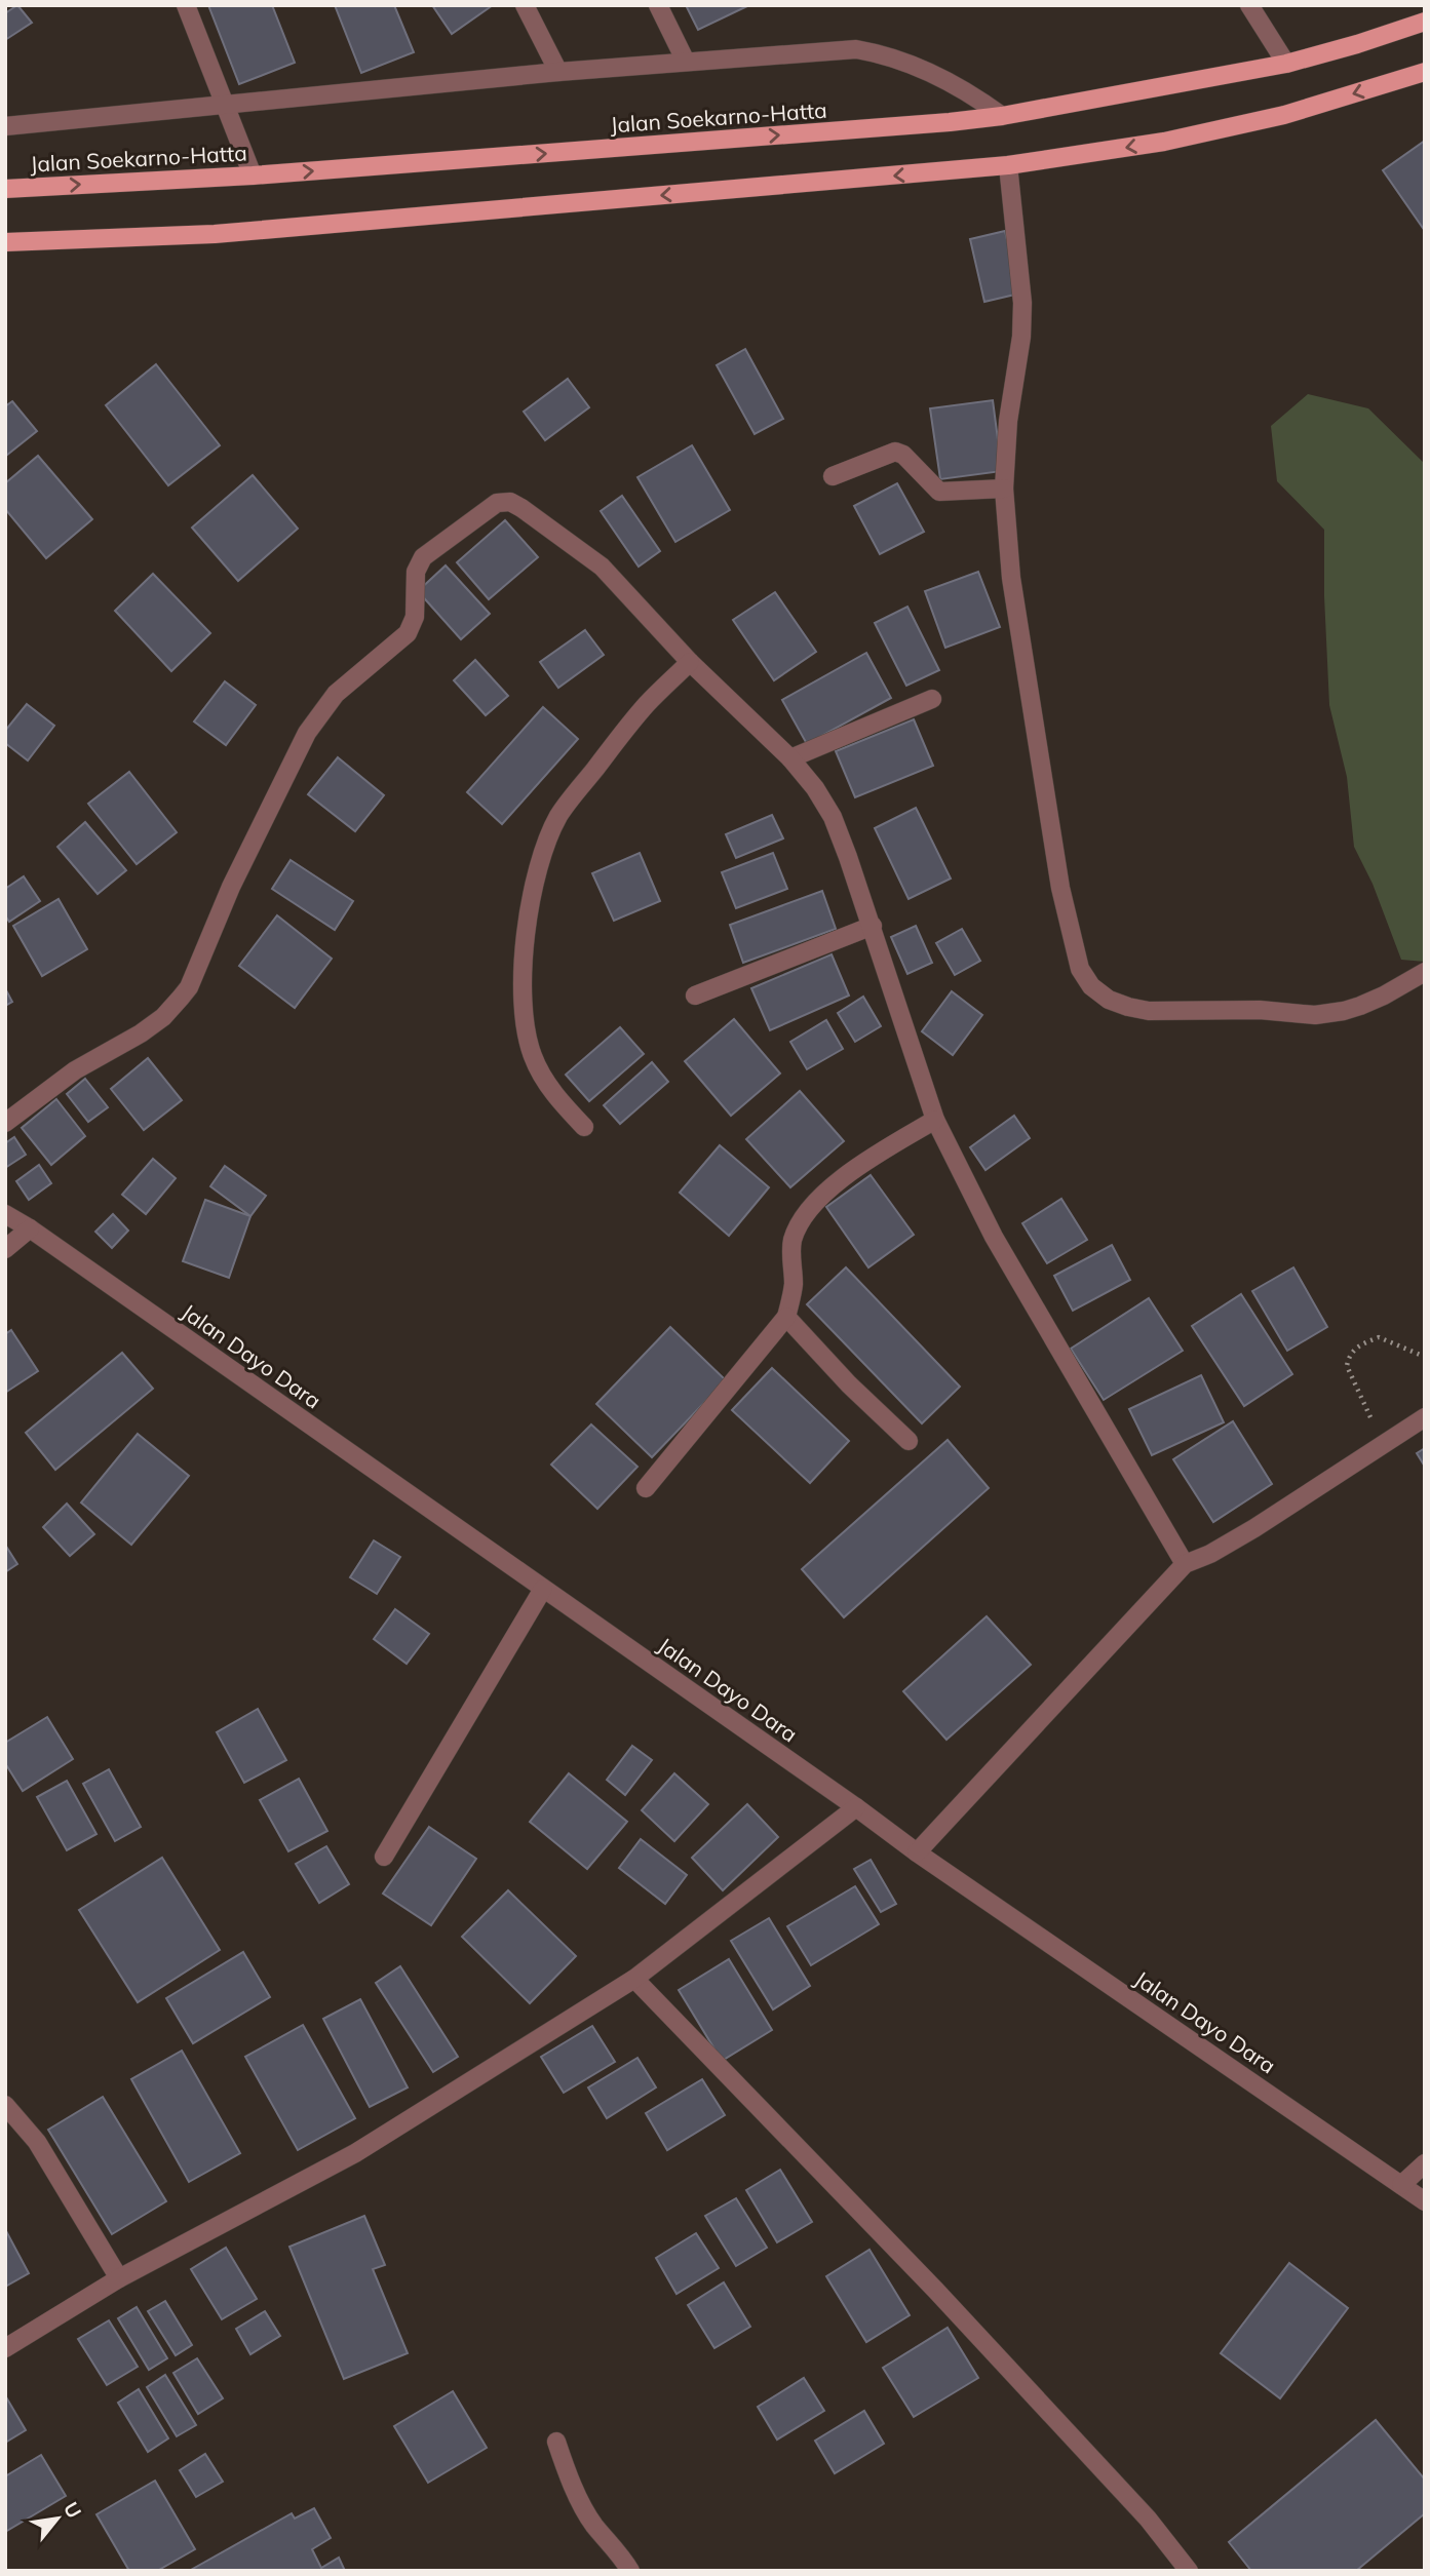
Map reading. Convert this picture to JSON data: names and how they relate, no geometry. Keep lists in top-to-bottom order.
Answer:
{
  "streets": {
    "main road": ["Jalan Soekarno-Hatta"],
    "street": ["Jalan Dayo Dara"]
  },
  "north": "top right"
}
